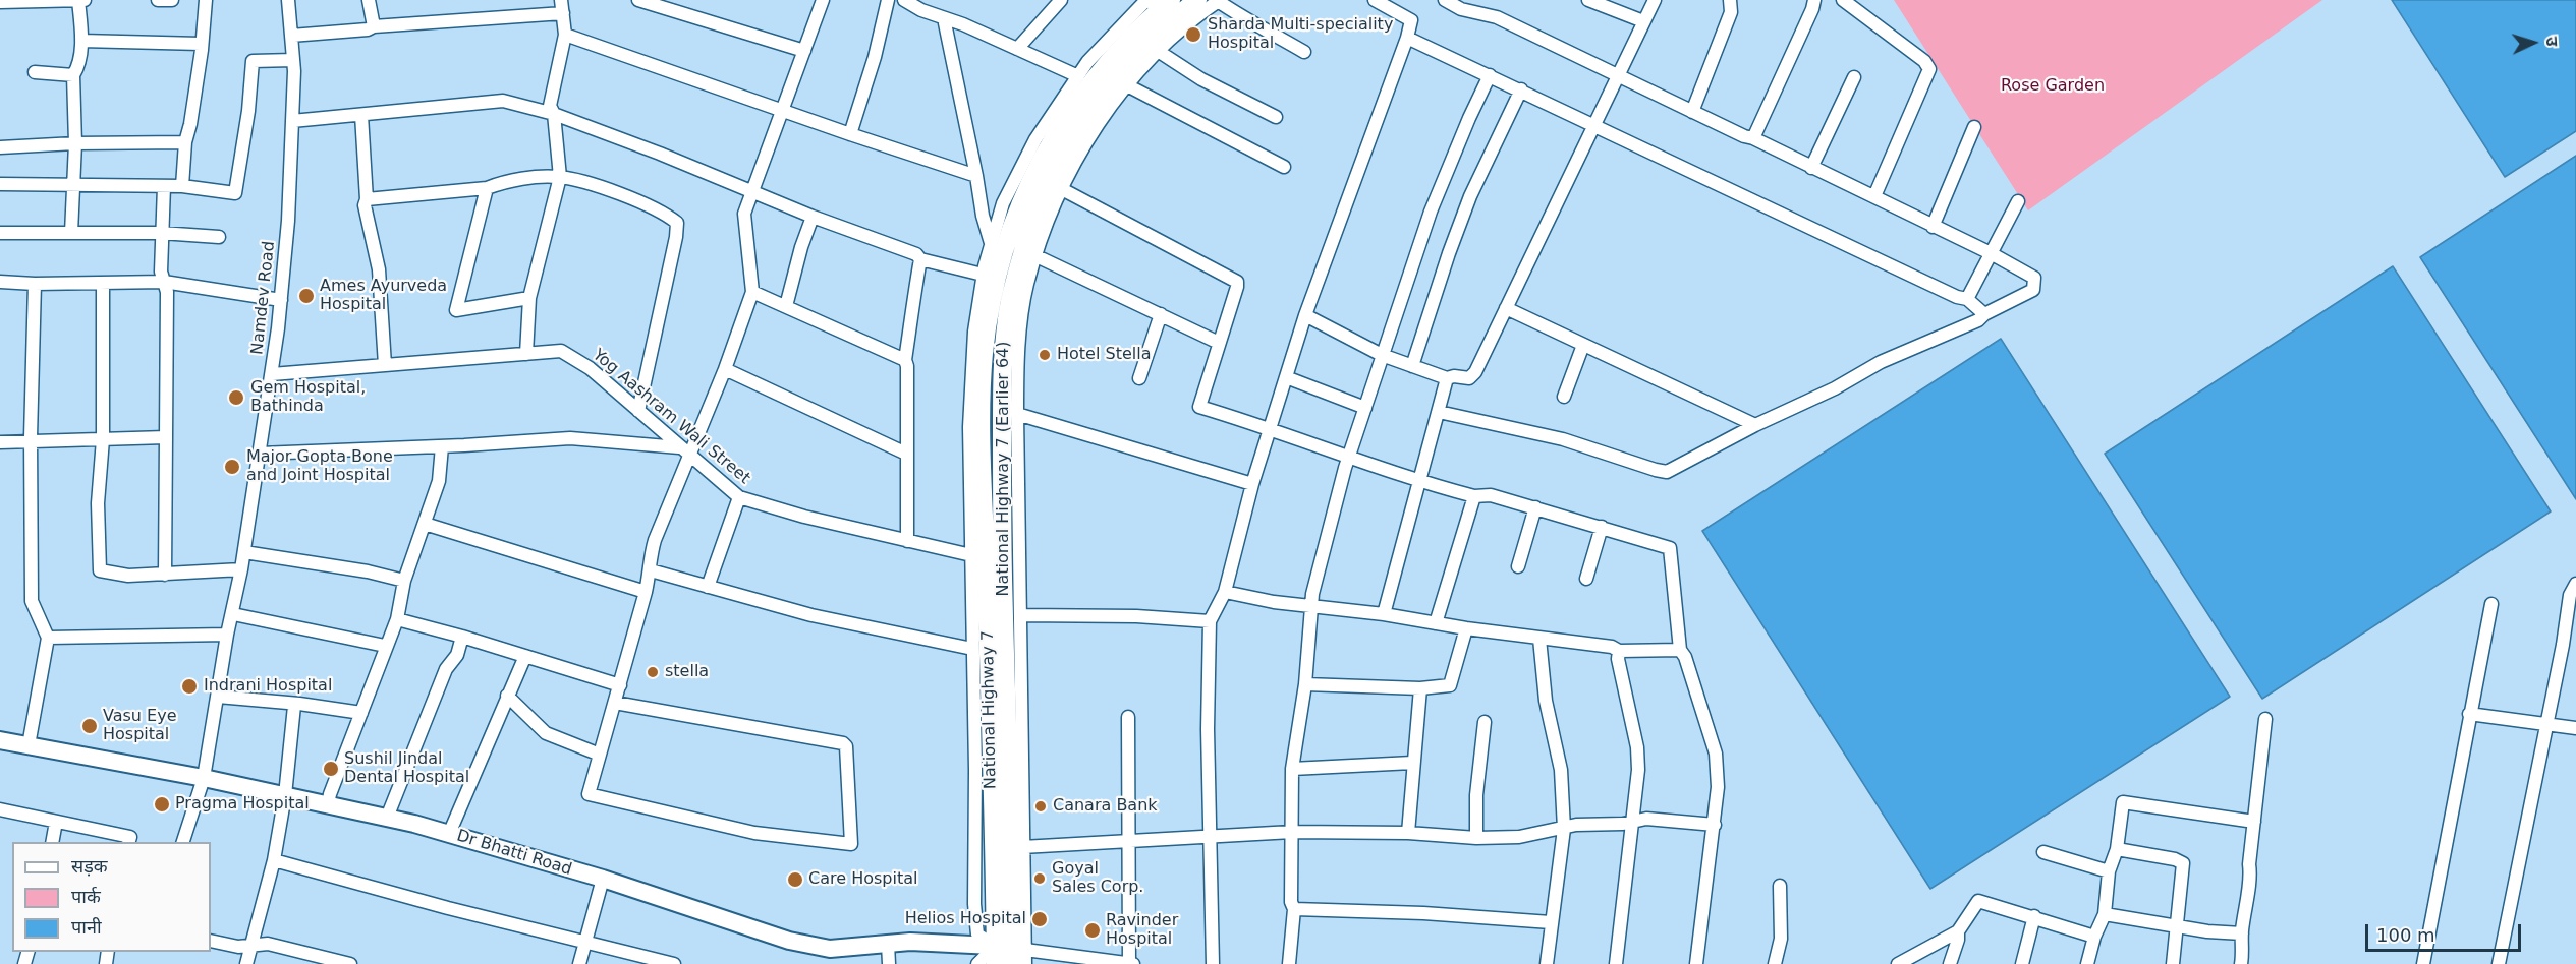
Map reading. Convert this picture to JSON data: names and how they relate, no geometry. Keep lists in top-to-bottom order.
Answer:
{
  "streets": {
    "highway": ["National Highway 7 (Earlier 64)", "National Highway 7"],
    "main road": ["Dr Bhatti Road"],
    "street": ["Namdev Road", "Yog Aashram Wali Street"]
  },
  "crossings": [
    ["Namdev Road", "Yog Aashram Wali Street"],
    ["Namdev Road", "Dr Bhatti Road"],
    ["National Highway 7 (Earlier 64)", "National Highway 7"],
    ["National Highway 7 (Earlier 64)", "Dr Bhatti Road"],
    ["National Highway 7", "Dr Bhatti Road"]
  ],
  "parks": ["Rose Garden"],
  "places": [
    "Sharda Multi-speciality Hospital",
    "Ames Ayurveda Hospital",
    "Hotel Stella",
    "Gem Hospital, Bathinda",
    "Major Gopta Bone and Joint Hospital",
    "stella",
    "Indrani Hospital",
    "Vasu Eye Hospital",
    "Sushil Jindal Dental Hospital",
    "Pragma Hospital",
    "Canara Bank",
    "Goyal Sales Corp.",
    "Care Hospital",
    "Helios Hospital",
    "Ravinder Hospital"
  ],
  "legend": ["सड़क", "पार्क", "पानी"],
  "scale_bar": "100 m",
  "north": "right"
}
